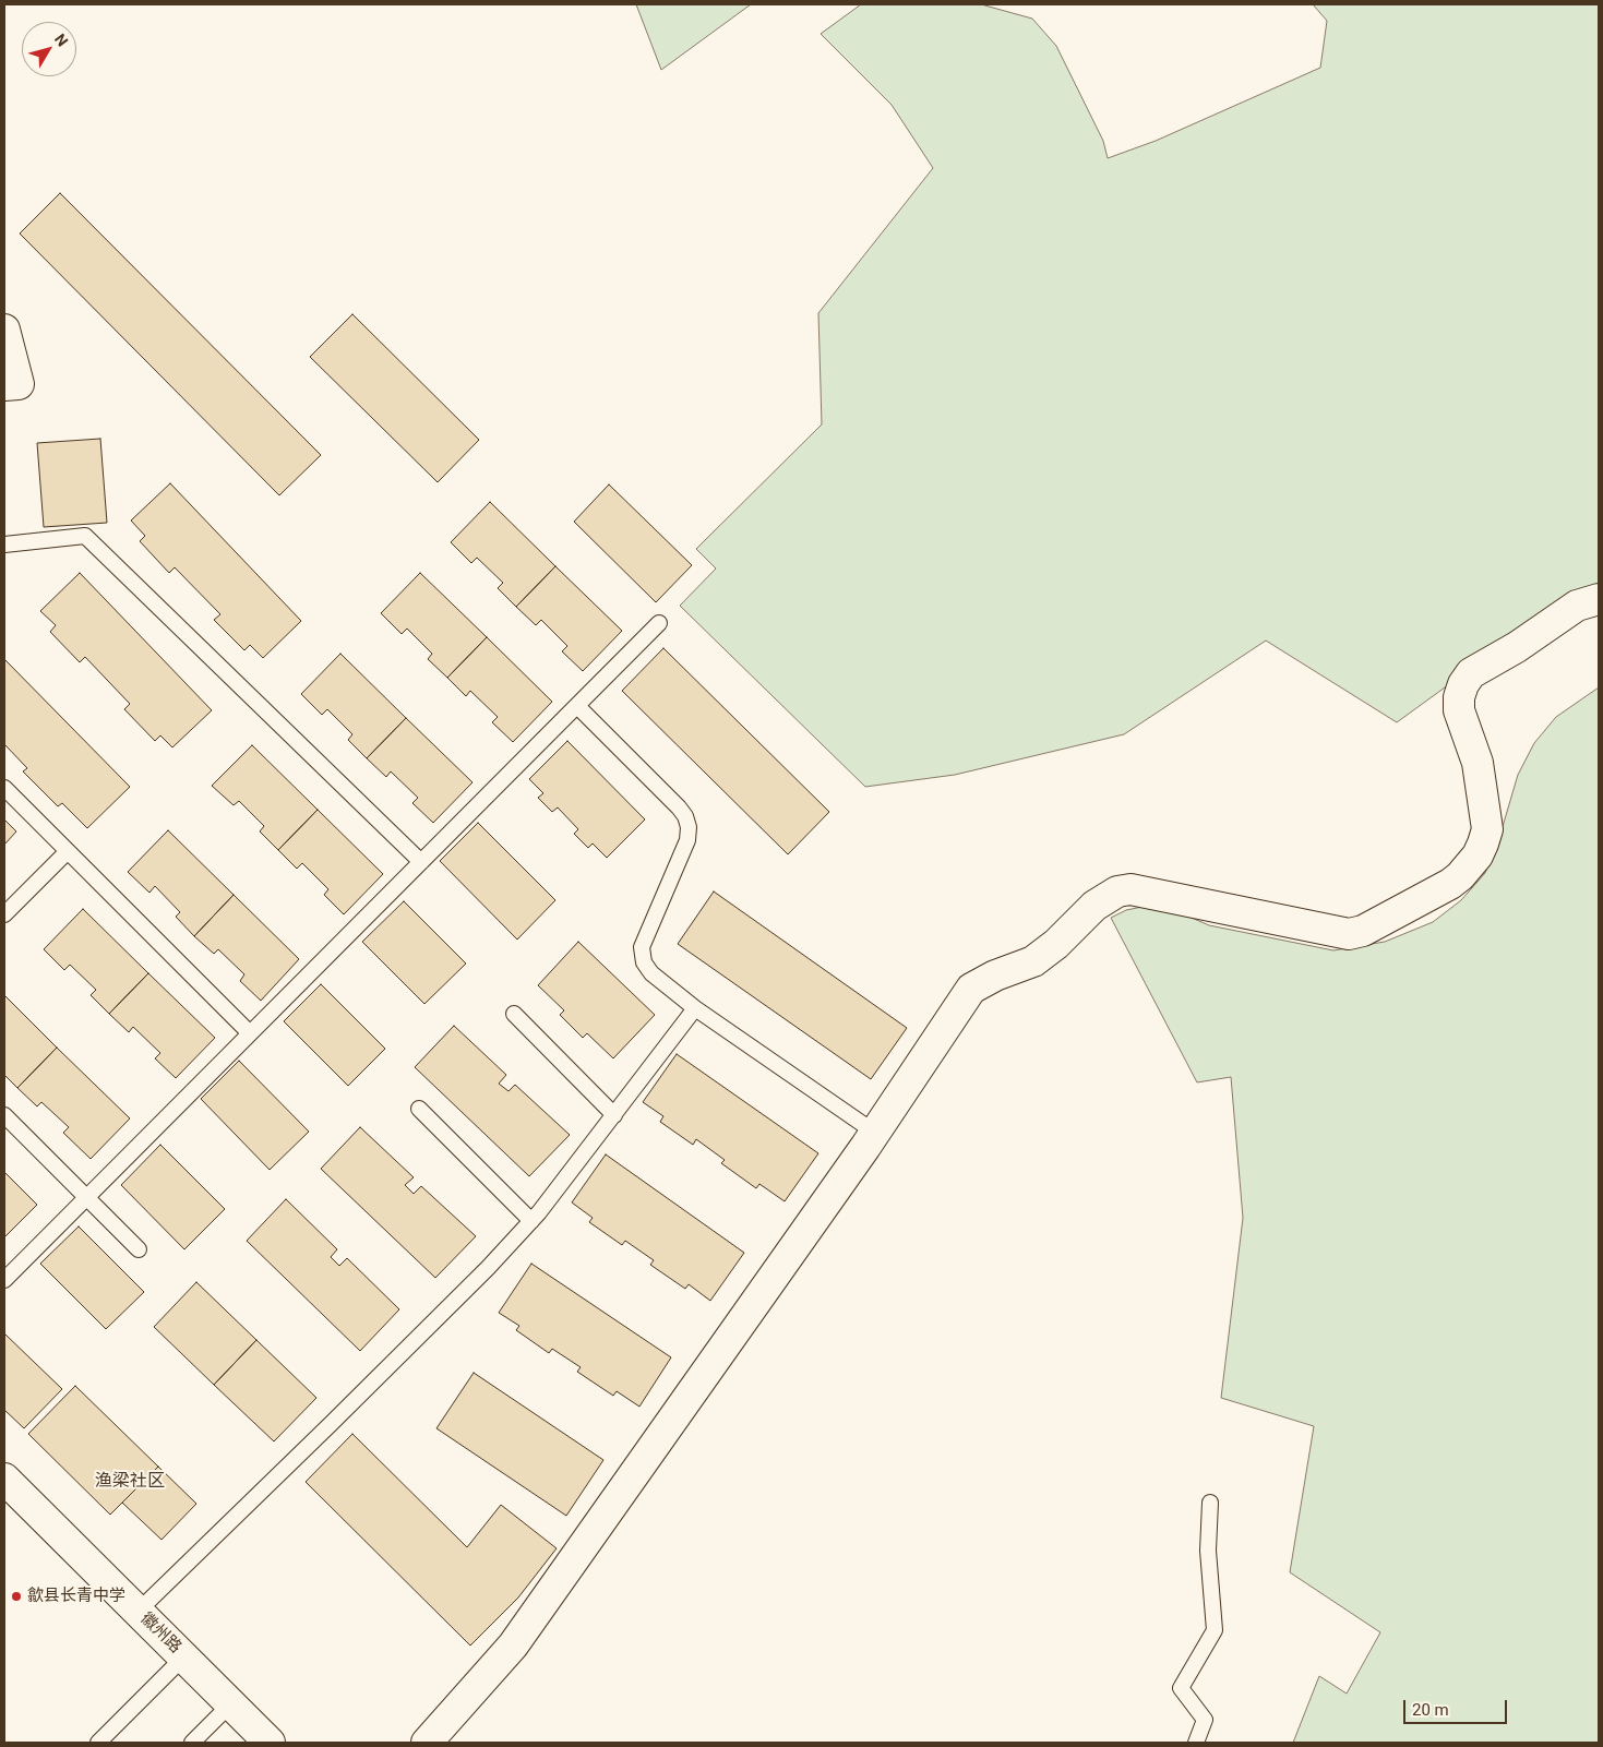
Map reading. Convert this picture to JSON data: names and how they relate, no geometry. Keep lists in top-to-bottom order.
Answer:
{
  "streets": {
    "street": ["徽州路"]
  },
  "districts": ["渔梁社区"],
  "places": ["歙县长青中学"],
  "scale_bar": "20 m",
  "north": "top right"
}
